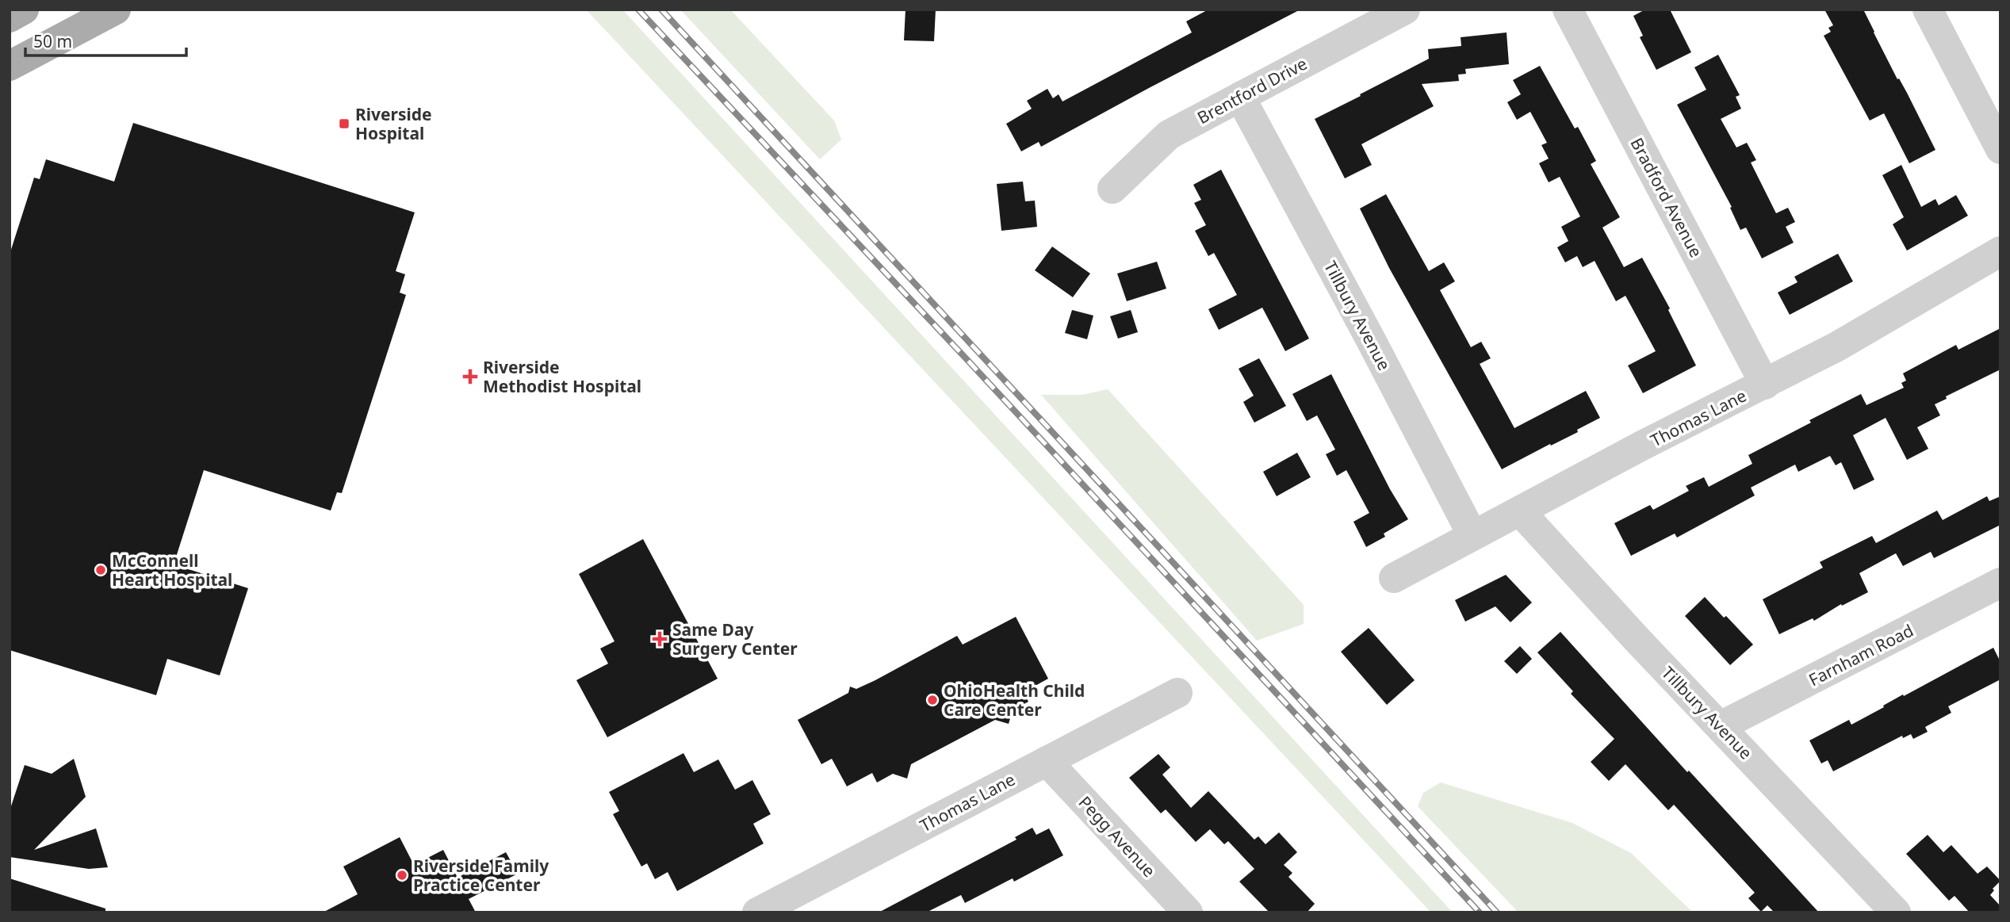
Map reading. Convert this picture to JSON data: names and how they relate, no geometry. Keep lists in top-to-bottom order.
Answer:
{
  "streets": {
    "street": [
      "Brentford Drive",
      "Bradford Avenue",
      "Tillbury Avenue",
      "Thomas Lane",
      "Farnham Road",
      "Pegg Avenue"
    ]
  },
  "crossings": [
    ["Brentford Drive", "Tillbury Avenue"],
    ["Bradford Avenue", "Thomas Lane"],
    ["Tillbury Avenue", "Thomas Lane"],
    ["Tillbury Avenue", "Farnham Road"],
    ["Thomas Lane", "Pegg Avenue"]
  ],
  "places": {
    "transit": ["Riverside Hospital"],
    "health": ["Riverside Methodist Hospital", "Same Day Surgery Center"],
    "other": ["McConnell Heart Hospital", "OhioHealth Child Care Center", "Riverside Family Practice Center"]
  },
  "scale_bar": "50 m"
}
